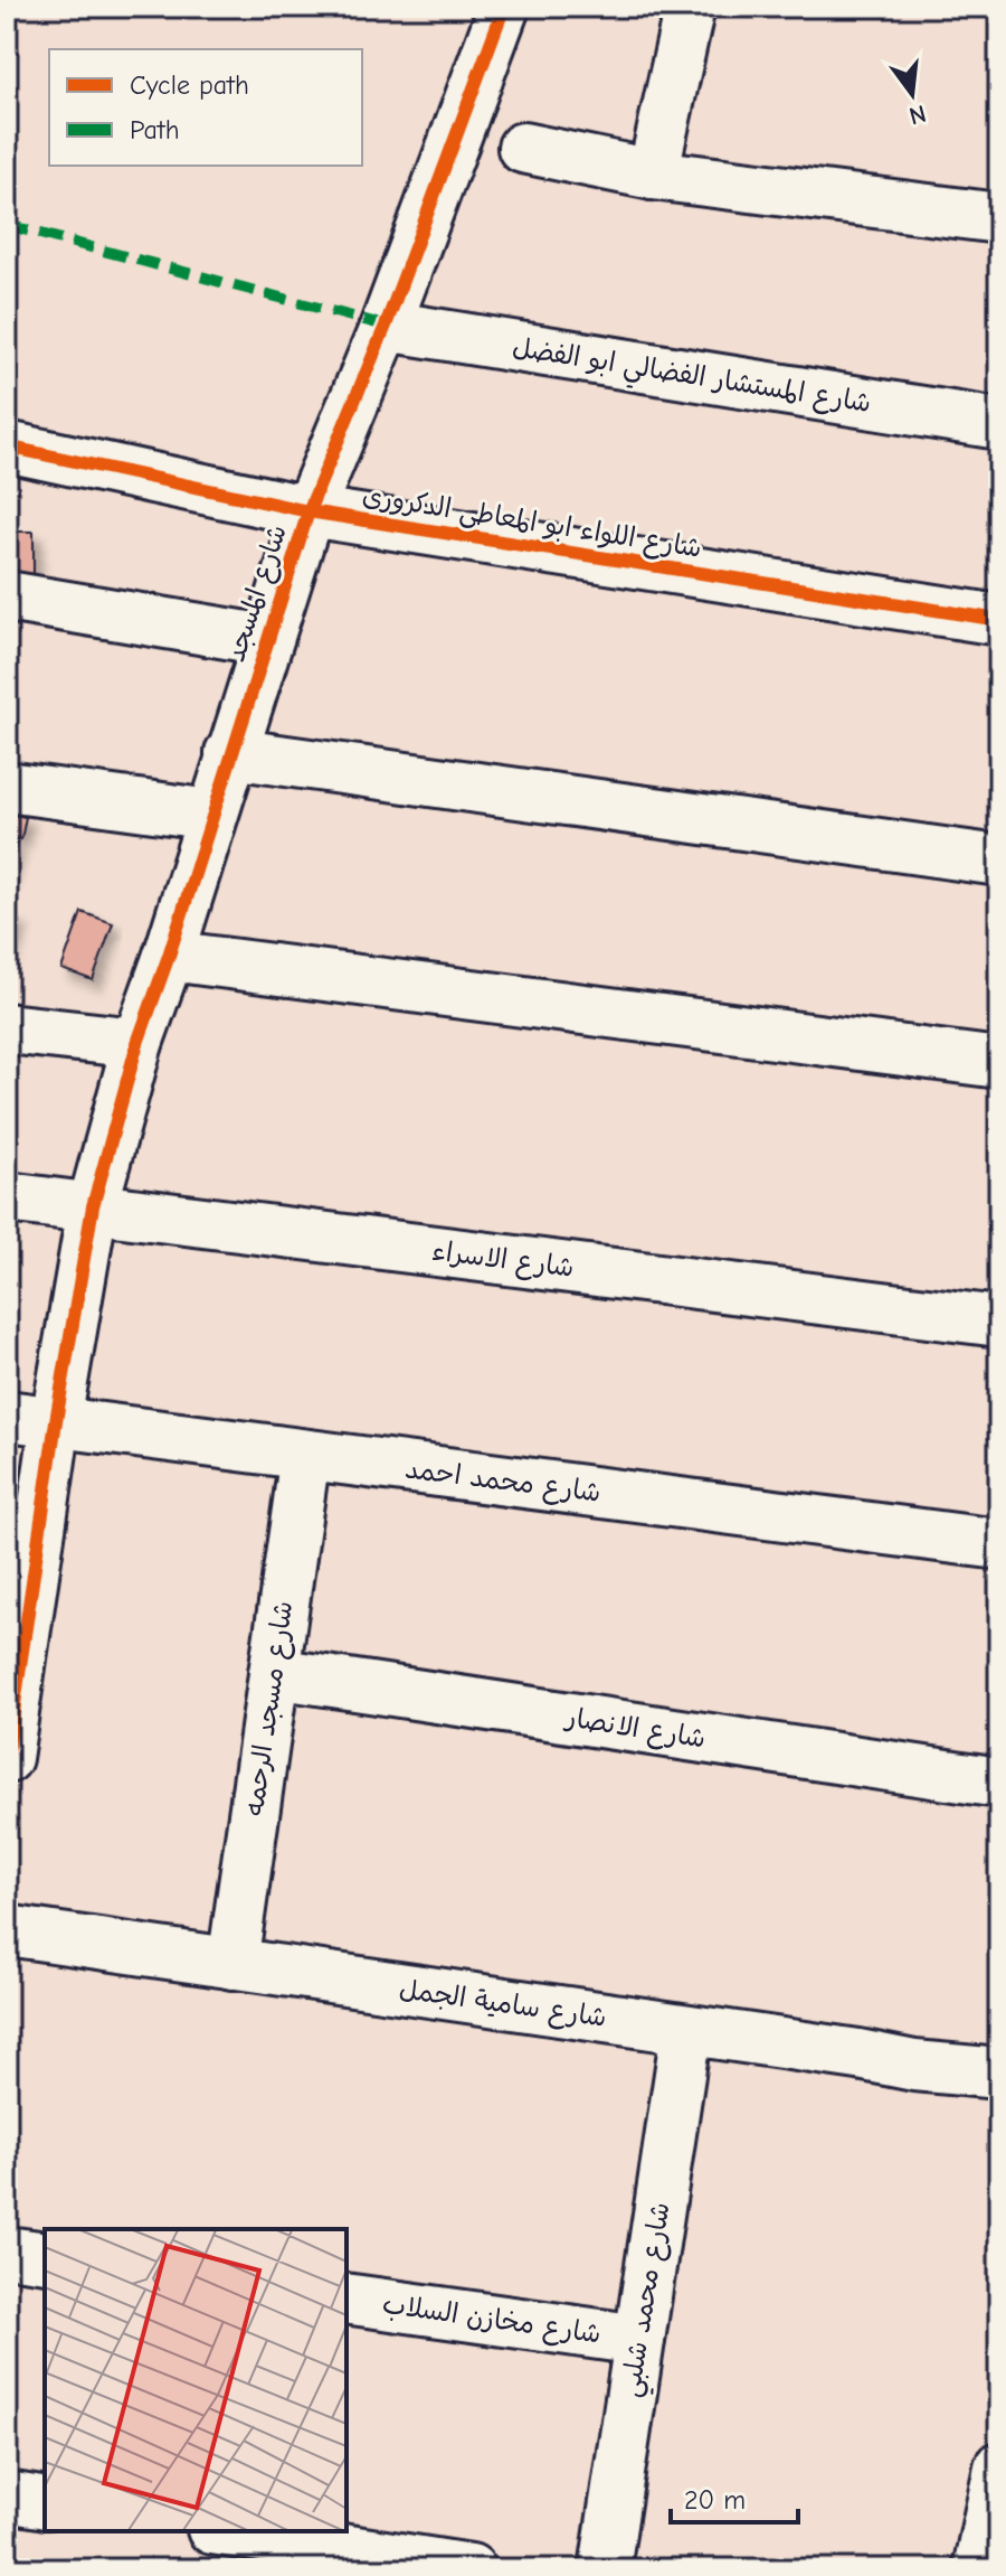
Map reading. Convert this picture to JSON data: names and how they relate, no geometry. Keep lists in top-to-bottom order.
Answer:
{
  "streets": {
    "street": [
      "شارع المستشار الفضالي ابو الفضل",
      "شارع اللواء ابو المعاطى الدكرورى",
      "شارع المسجد",
      "شارع الاسراء",
      "شارع محمد احمد",
      "شارع مسجد الرحمه",
      "شارع الانصار",
      "شارع سامية الجمل",
      "شارع محمد شلبي",
      "شارع مخازن السلاب"
    ]
  },
  "crossings": [
    ["شارع المستشار الفضالي ابو الفضل", "شارع المسجد"],
    ["شارع اللواء ابو المعاطى الدكرورى", "شارع المسجد"],
    ["شارع المسجد", "شارع الاسراء"],
    ["شارع المسجد", "شارع محمد احمد"],
    ["شارع محمد احمد", "شارع مسجد الرحمه"],
    ["شارع مسجد الرحمه", "شارع الانصار"],
    ["شارع مسجد الرحمه", "شارع سامية الجمل"],
    ["شارع سامية الجمل", "شارع محمد شلبي"],
    ["شارع محمد شلبي", "شارع مخازن السلاب"]
  ],
  "legend": ["Cycle path", "Path"],
  "scale_bar": "20 m",
  "north": "bottom"
}
